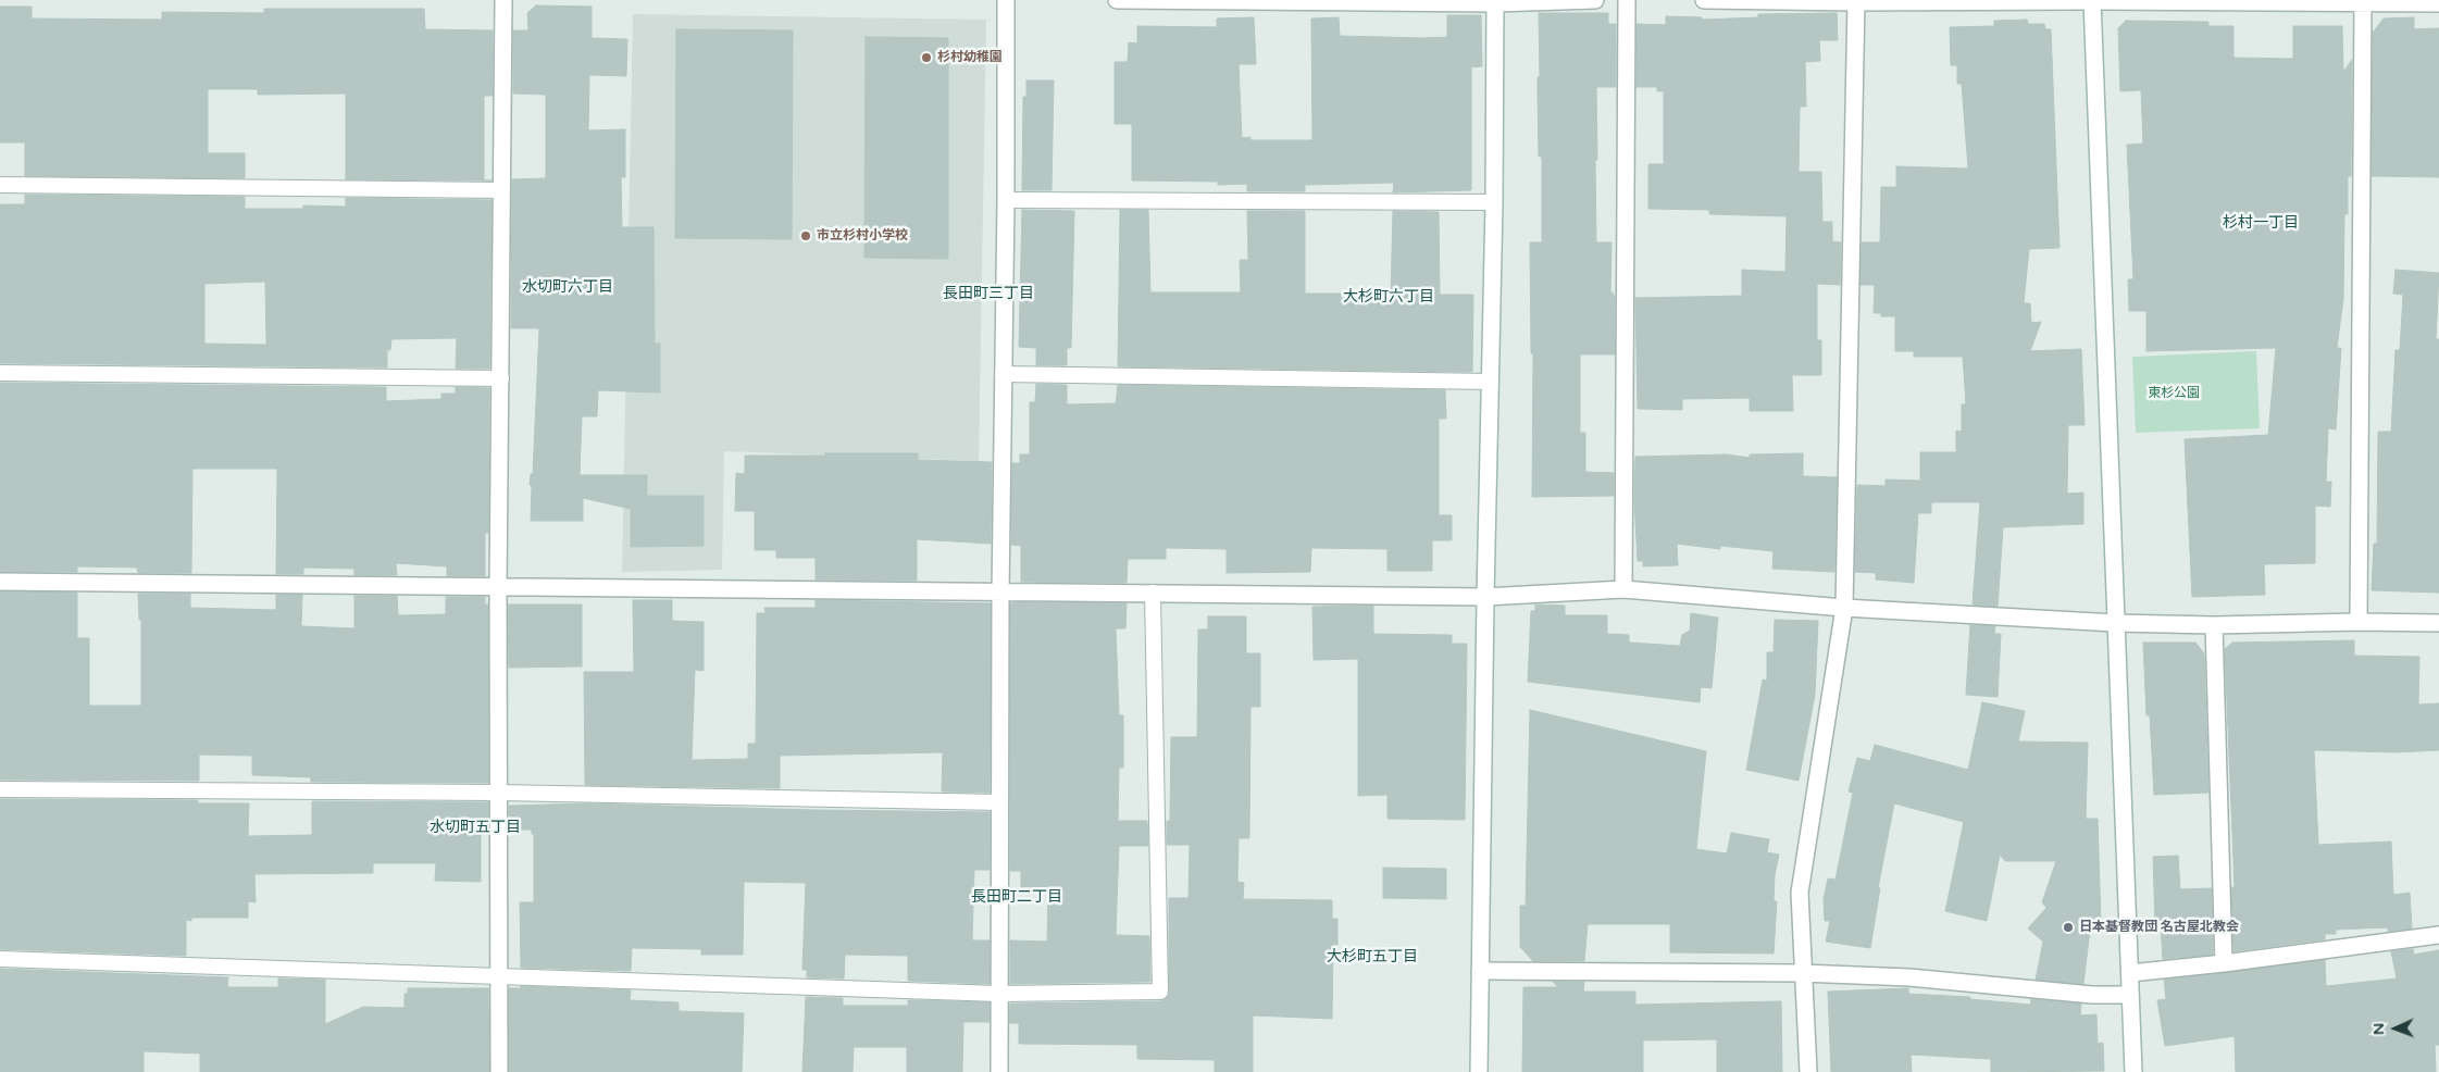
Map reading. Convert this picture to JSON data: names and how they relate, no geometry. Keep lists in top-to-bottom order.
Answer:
{
  "districts": [
    "杉村一丁目",
    "水切町六丁目",
    "長田町三丁目",
    "大杉町六丁目",
    "水切町五丁目",
    "長田町二丁目",
    "大杉町五丁目"
  ],
  "parks": ["東杉公園"],
  "places": ["杉村幼稚園", "市立杉村小学校", "日本基督教団 名古屋北教会"],
  "north": "left"
}
